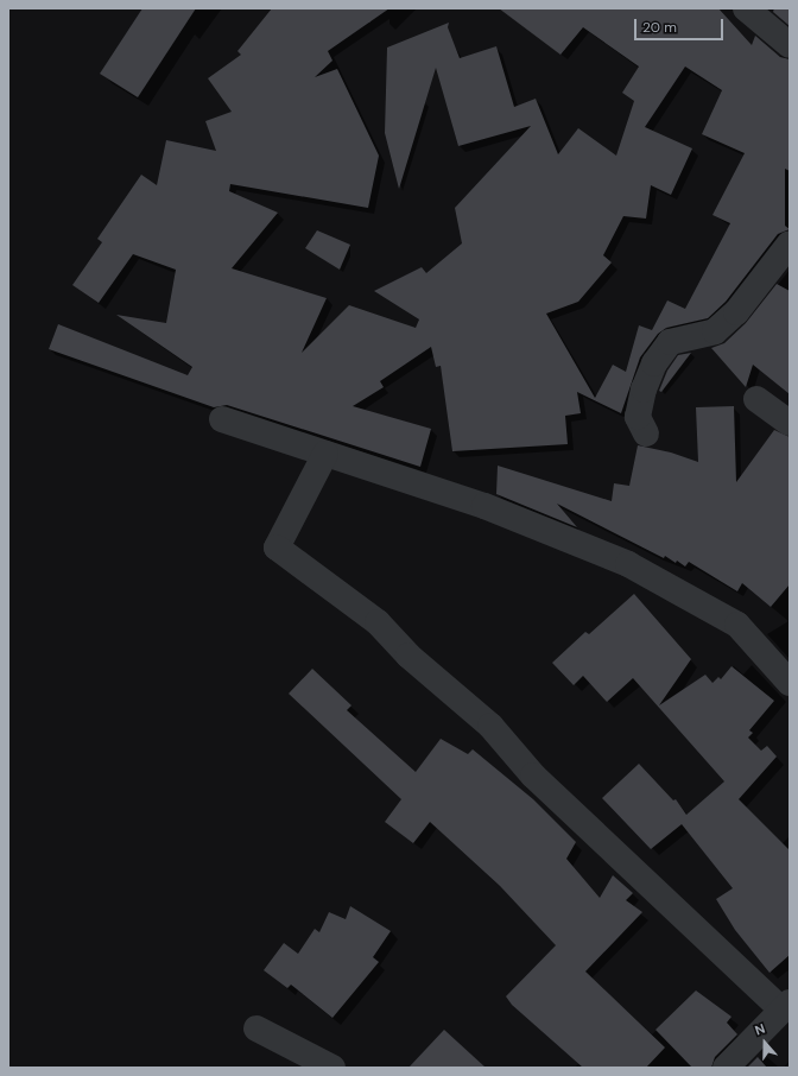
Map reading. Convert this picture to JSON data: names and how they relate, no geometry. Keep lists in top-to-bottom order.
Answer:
{
  "scale_bar": "20 m",
  "north": "top"
}
